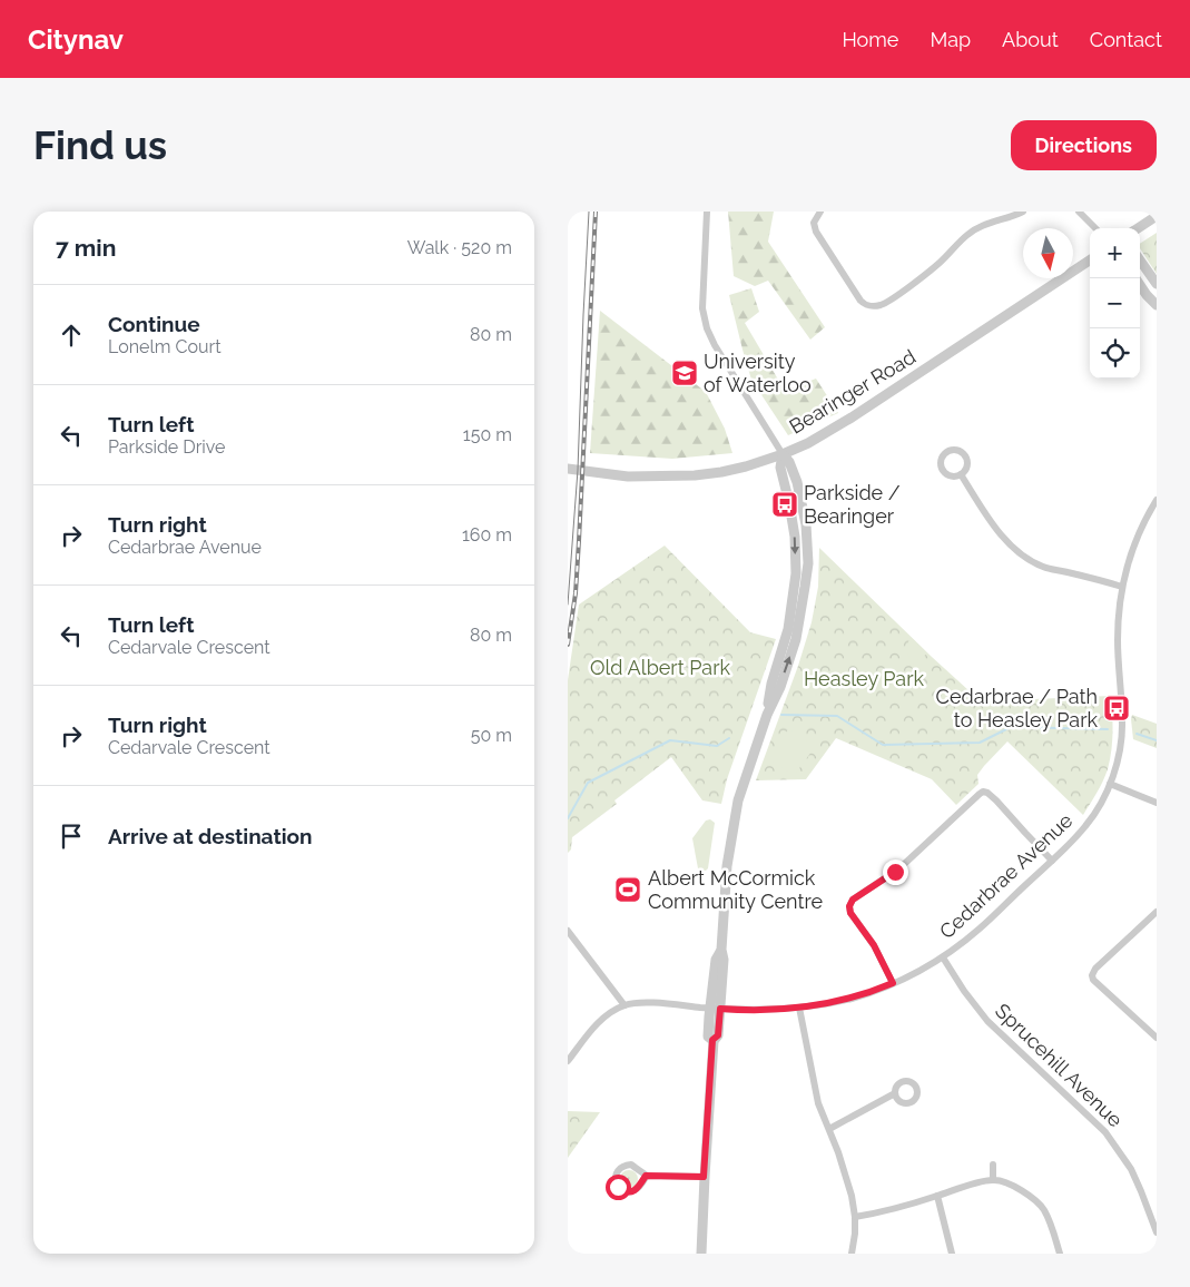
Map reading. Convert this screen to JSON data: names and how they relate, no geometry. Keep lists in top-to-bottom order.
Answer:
{
  "streets": {
    "street": ["Bearinger Road", "Cedarbrae Avenue", "Sprucehill Avenue"]
  },
  "crossings": [
    ["Cedarbrae Avenue", "Sprucehill Avenue"]
  ],
  "parks": ["Old Albert Park", "Heasley Park"],
  "places": {
    "school or university": ["University of Waterloo"],
    "bus stop": ["Parkside / Bearinger", "Cedarbrae / Path to Heasley Park"],
    "sports": ["Albert McCormick Community Centre"]
  },
  "north": "bottom",
  "page": {
    "header": "Citynav",
    "nav": [
      "Home",
      "Map",
      "About",
      "Contact"
    ],
    "buttons": "Directions",
    "title": "Find us",
    "heading": ["7 min", "Walk · 520 m"],
    "map_buttons": ["+", "−"],
    "list": [
      ["Continue", "Lonelm Court", "80 m"],
      ["Turn left", "Parkside Drive", "150 m"],
      ["Turn right", "Cedarbrae Avenue", "160 m"],
      ["Turn left", "Cedarvale Crescent", "80 m"],
      ["Turn right", "Cedarvale Crescent", "50 m"],
      "Arrive at destination"
    ]
  }
}
